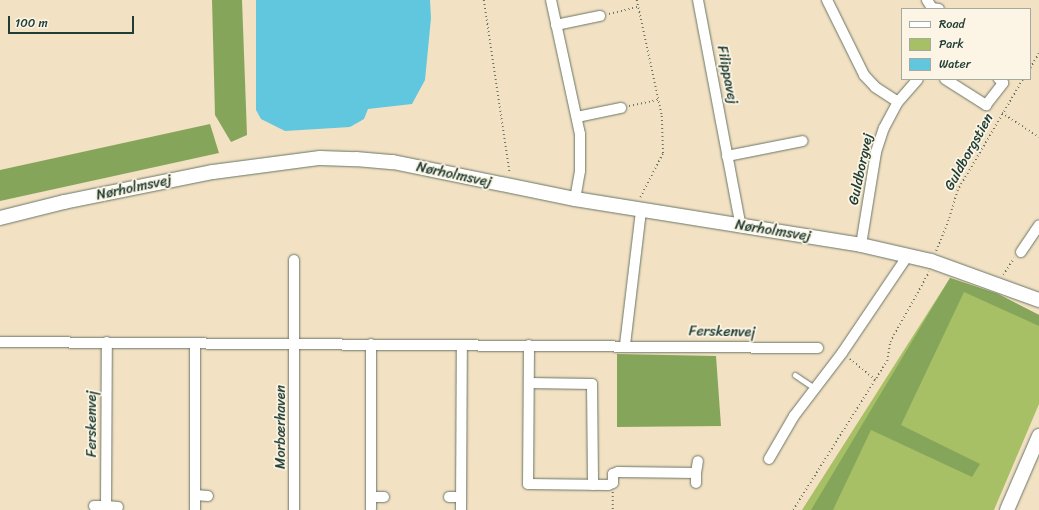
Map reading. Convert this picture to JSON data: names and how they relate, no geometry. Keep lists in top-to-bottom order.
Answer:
{
  "streets": {
    "street": [
      "Filippavej",
      "Guldborgvej",
      "Nørholmsvej",
      "Ferskenvej",
      "Morbærhaven"
    ],
    "path": ["Guldborgstien"]
  },
  "crossings": [
    ["Filippavej", "Nørholmsvej"],
    ["Guldborgstien", "Nørholmsvej"],
    ["Guldborgvej", "Nørholmsvej"],
    ["Ferskenvej", "Morbærhaven"]
  ],
  "legend": ["Road", "Park", "Water"],
  "scale_bar": "100 m"
}
